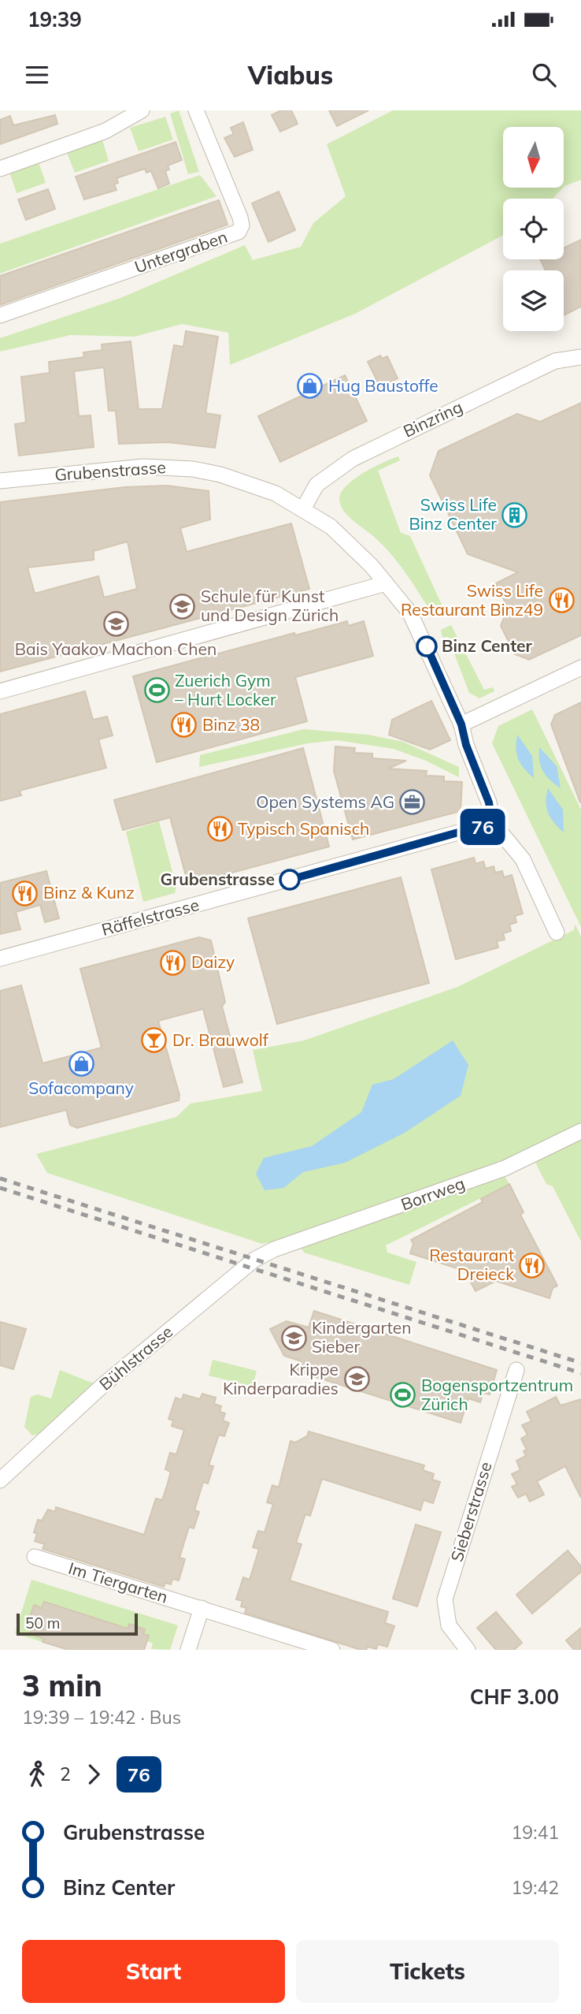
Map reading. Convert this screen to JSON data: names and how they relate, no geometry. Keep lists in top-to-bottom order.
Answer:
{
  "streets": {
    "street": [
      "Untergraben",
      "Binzring",
      "Grubenstrasse",
      "Räffelstrasse",
      "Borrweg",
      "Bühlstrasse",
      "Sieberstrasse",
      "Im Tiergarten"
    ]
  },
  "crossings": [
    ["Binzring", "Grubenstrasse"],
    ["Grubenstrasse", "Räffelstrasse"],
    ["Borrweg", "Bühlstrasse"]
  ],
  "places": {
    "shop": ["Hug Baustoffe", "Sofacompany"],
    "building": ["Swiss Life Binz Center"],
    "restaurant": [
      "Swiss Life Restaurant Binz49",
      "Binz 38",
      "Typisch Spanisch",
      "Binz & Kunz",
      "Daizy",
      "Restaurant Dreieck"
    ],
    "school or university": [
      "Schule für Kunst und Design Zürich",
      "Bais Yaakov Machon Chen",
      "Kindergarten Sieber",
      "Krippe Kinderparadies"
    ],
    "other": ["Binz Center", "Grubenstrasse"],
    "sports": ["Zuerich Gym – Hurt Locker", "Bogensportzentrum Zürich"],
    "office": ["Open Systems AG"],
    "bar": ["Dr. Brauwolf"]
  },
  "lines": ["bus line 76"],
  "scale_bar": "50 m",
  "north": "bottom",
  "page": {
    "status": "19:39",
    "header": "Viabus",
    "on_map": "76",
    "scale": "50 m",
    "heading": ["3 min", "19:39 – 19:42 · Bus", "CHF 3.00"],
    "legs": ["2", "76"],
    "list": [
      {
        "name": "Grubenstrasse",
        "value": "19:41"
      },
      {
        "name": "Binz Center",
        "value": "19:42"
      }
    ],
    "buttons": ["Start", "Tickets"]
  }
}
